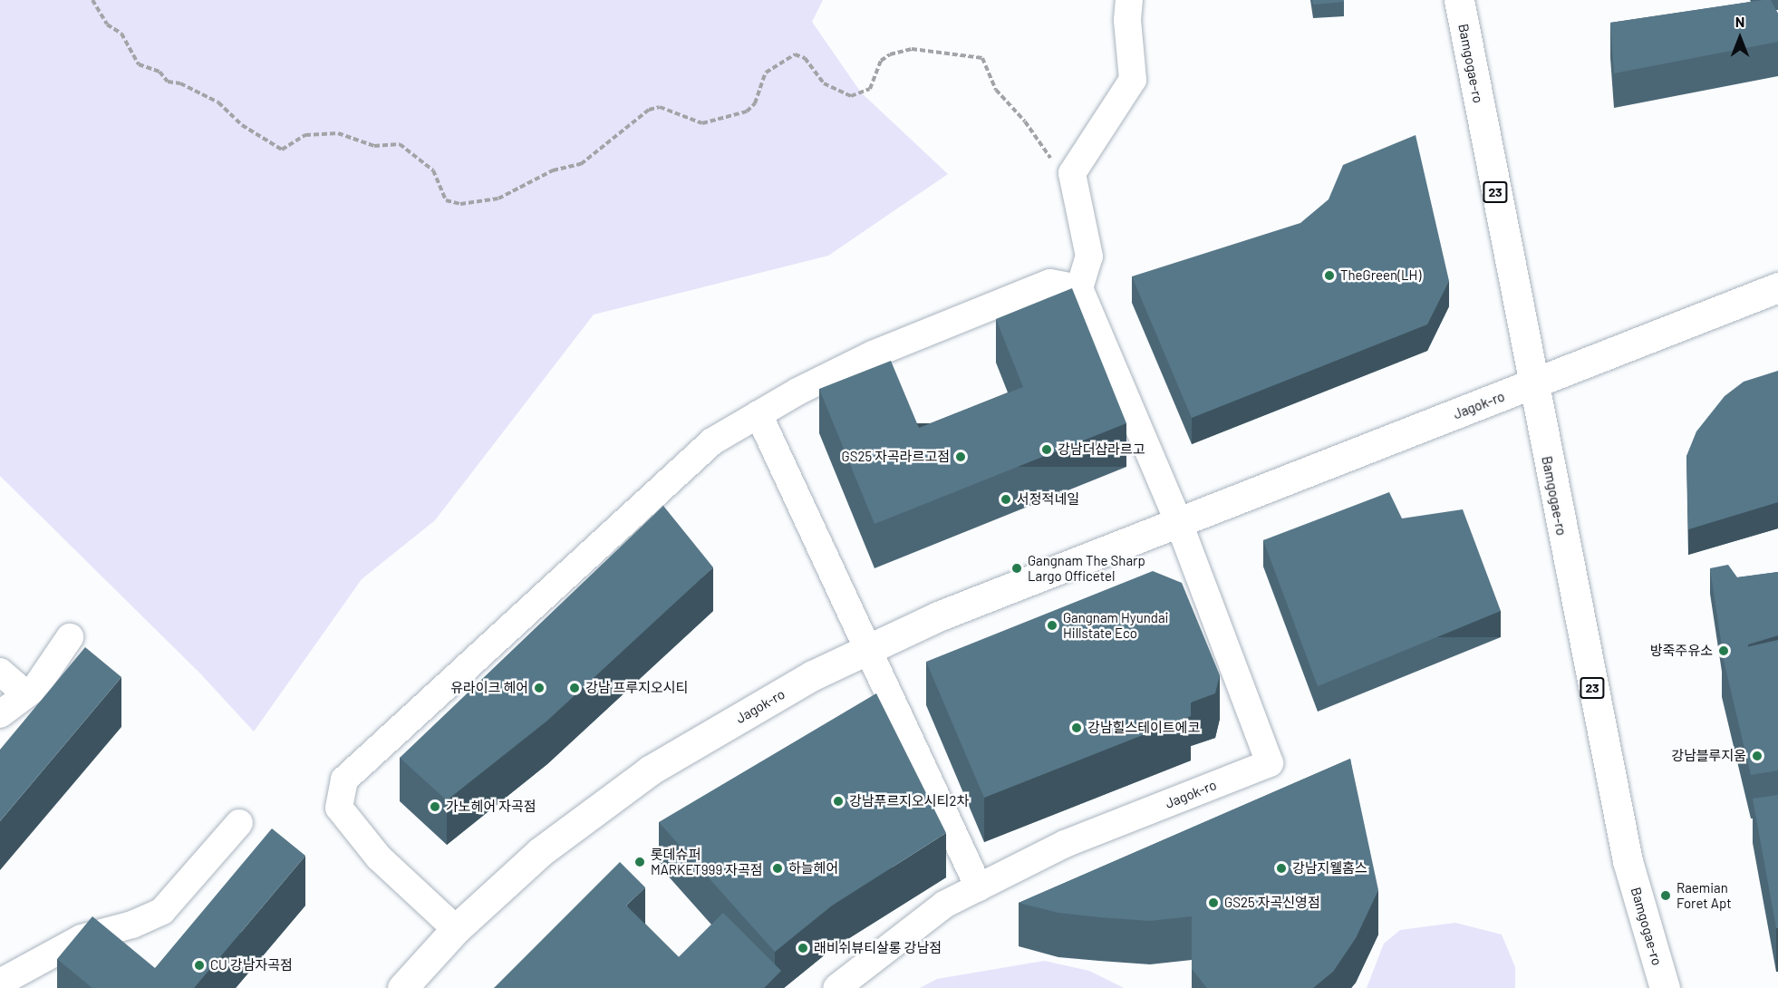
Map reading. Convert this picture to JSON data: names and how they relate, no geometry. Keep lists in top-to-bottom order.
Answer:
{
  "streets": {
    "main road": ["Bamgogae-ro", "23", "Jagok-ro"]
  },
  "crossings": [
    ["Bamgogae-ro", "Jagok-ro"]
  ],
  "places": [
    "TheGreen(LH)",
    "강남더샵라르고",
    "GS25 자곡라르고점",
    "서정적네일",
    "Gangnam The Sharp Largo Officetel",
    "Gangnam Hyundai Hillstate Eco",
    "방죽주유소",
    "유라이크 헤어",
    "강남 프루지오시티",
    "강남힐스테이트에코",
    "강남블루지움",
    "강남푸르지오시티2차",
    "가노헤어 자곡점",
    "롯데슈퍼 MARKET999 자곡점",
    "하늘헤어",
    "강남지웰홈스",
    "Raemian Foret Apt",
    "GS25 자곡신영점",
    "래비쉬뷰티살롱 강남점",
    "CU 강남자곡점"
  ],
  "north": "top"
}
